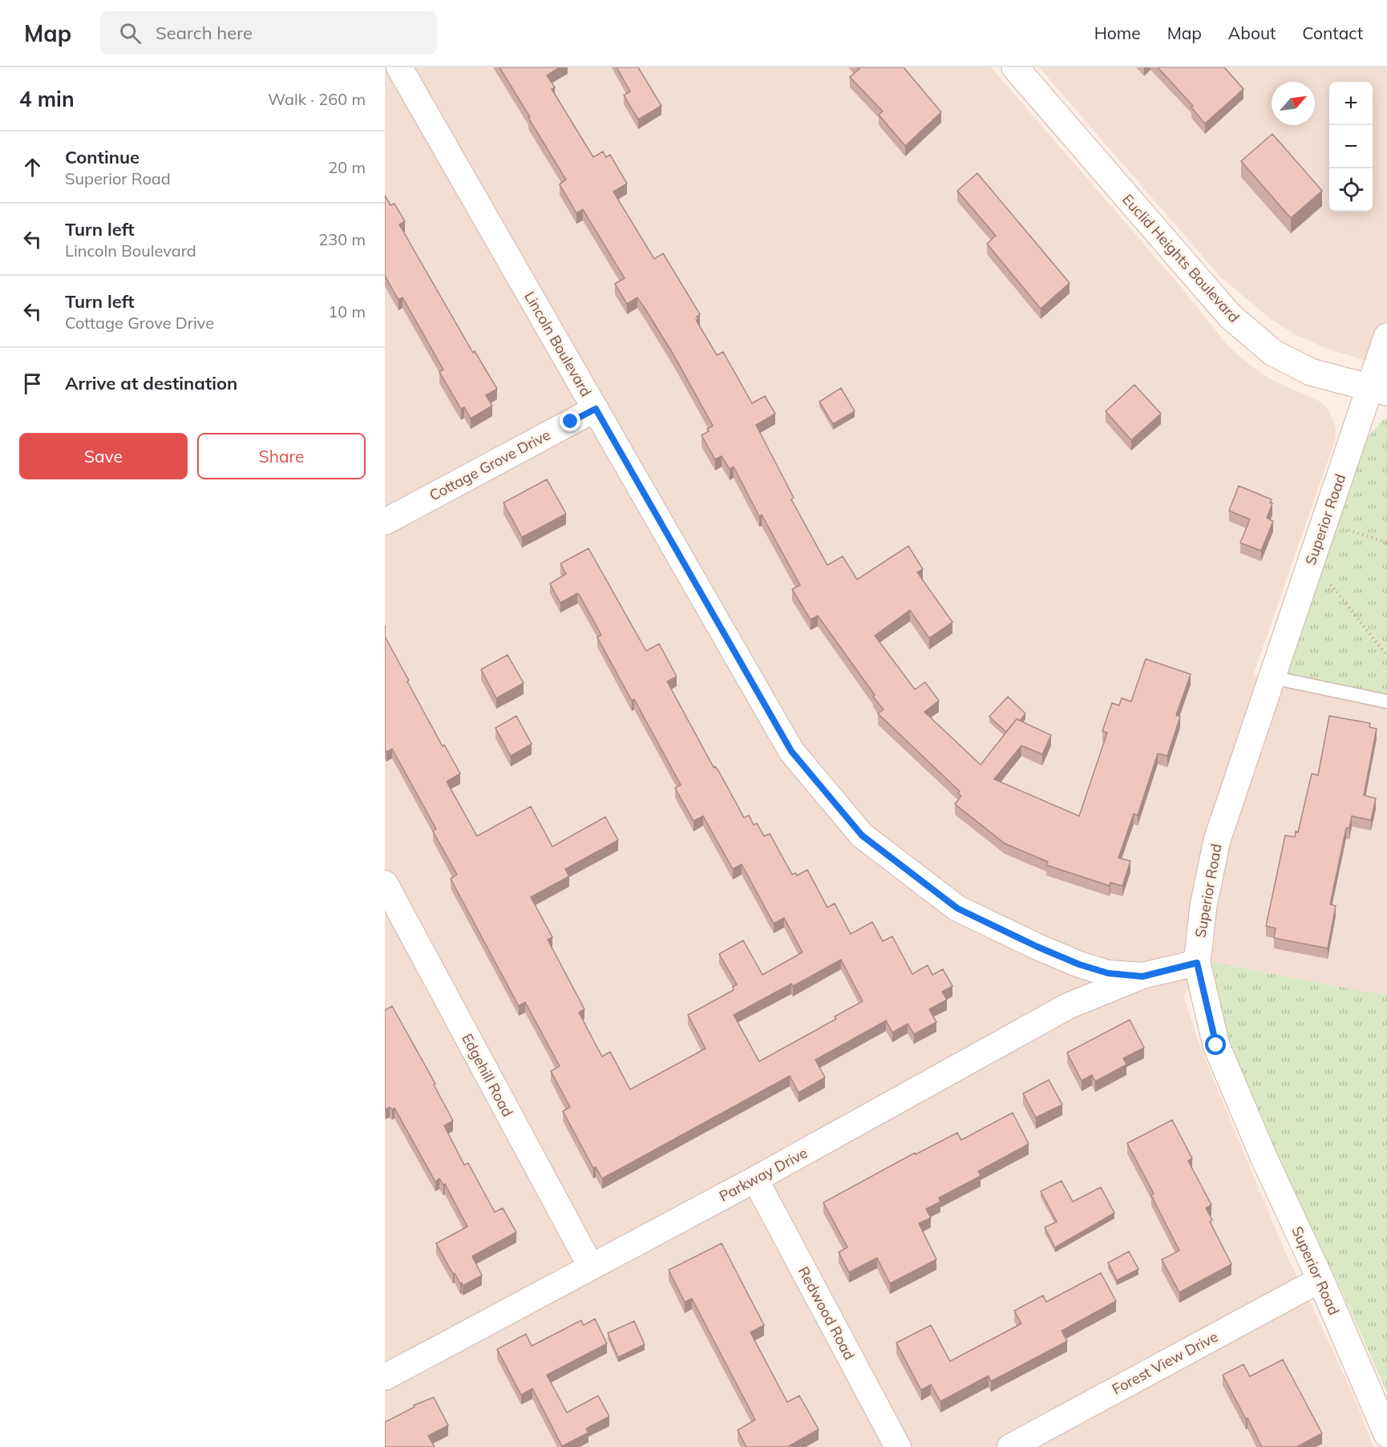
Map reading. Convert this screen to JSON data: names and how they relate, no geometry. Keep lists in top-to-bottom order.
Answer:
{
  "streets": {
    "street": [
      "Euclid Heights Boulevard",
      "Lincoln Boulevard",
      "Cottage Grove Drive",
      "Superior Road",
      "Edgehill Road",
      "Parkway Drive",
      "Redwood Road",
      "Forest View Drive"
    ]
  },
  "crossings": [
    ["Euclid Heights Boulevard", "Superior Road"],
    ["Lincoln Boulevard", "Cottage Grove Drive"],
    ["Lincoln Boulevard", "Superior Road"],
    ["Lincoln Boulevard", "Parkway Drive"],
    ["Superior Road", "Forest View Drive"],
    ["Edgehill Road", "Parkway Drive"],
    ["Parkway Drive", "Redwood Road"]
  ],
  "north": "top right",
  "page": {
    "header": "Map",
    "search": "Search here",
    "nav": [
      "Home",
      "Map",
      "About",
      "Contact"
    ],
    "heading": ["4 min", "Walk · 260 m"],
    "map_buttons": ["+", "−"],
    "list": [
      ["Continue", "Superior Road", "20 m"],
      ["Turn left", "Lincoln Boulevard", "230 m"],
      ["Turn left", "Cottage Grove Drive", "10 m"],
      "Arrive at destination"
    ],
    "buttons": ["Save", "Share"]
  }
}
